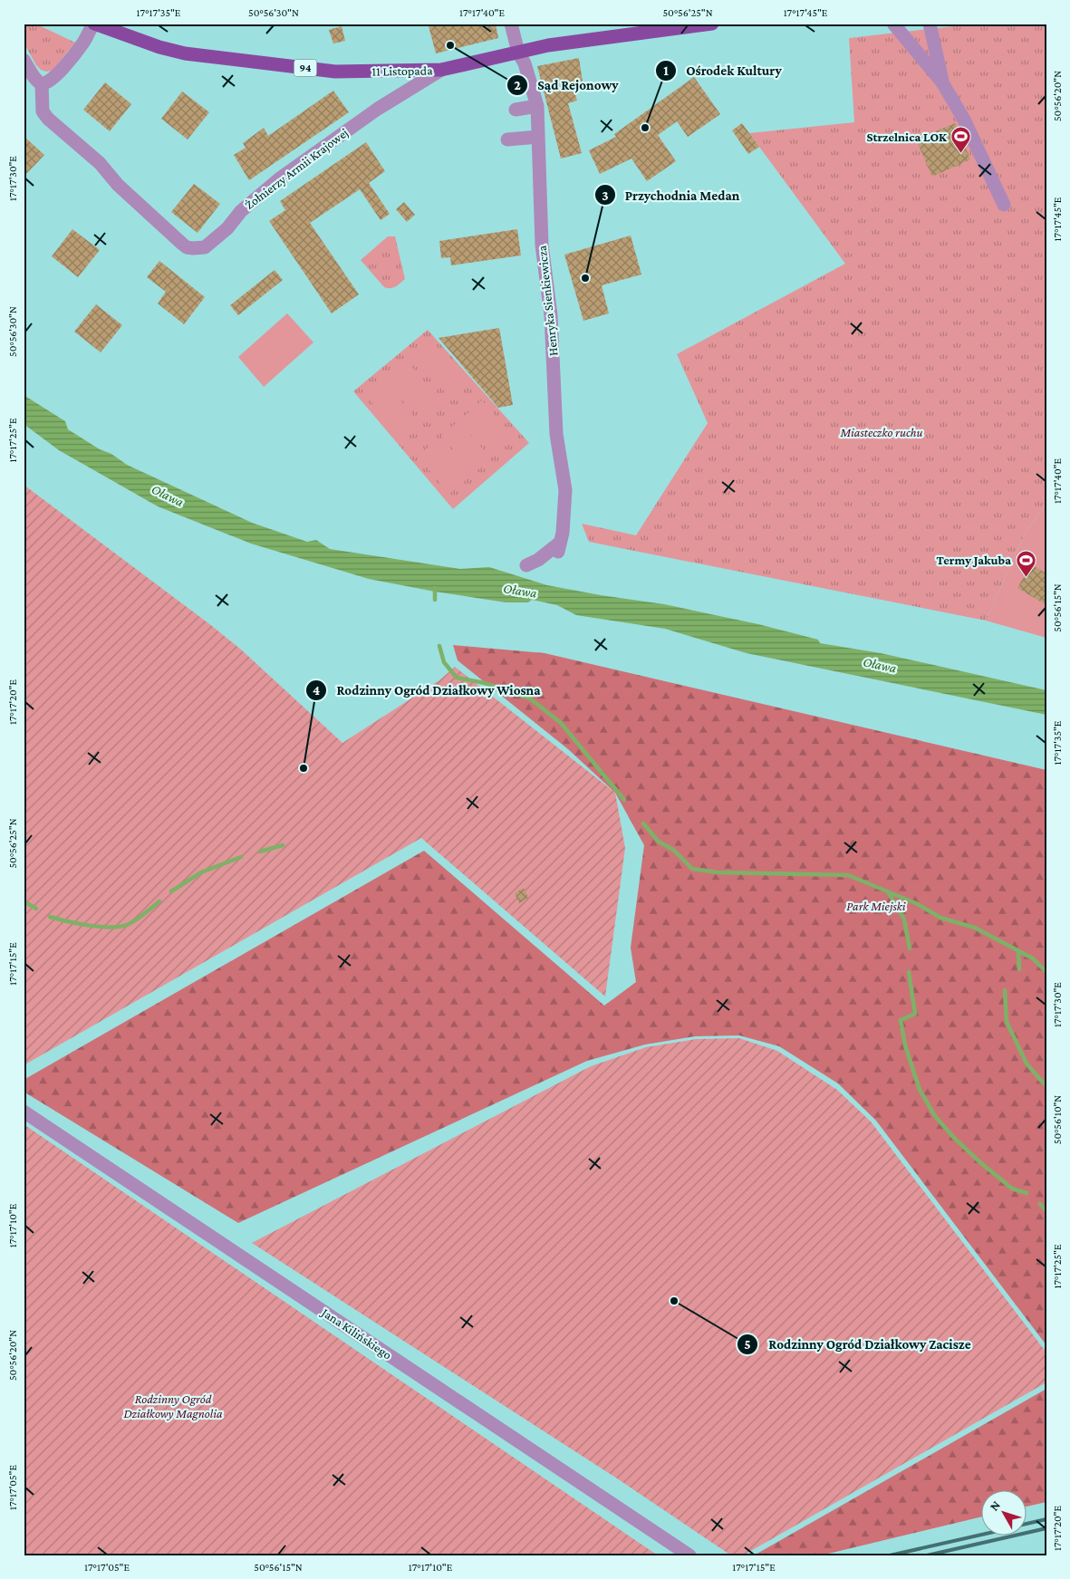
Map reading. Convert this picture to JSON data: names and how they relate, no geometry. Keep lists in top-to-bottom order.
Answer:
{
  "streets": {
    "main road": ["94", "11 Listopada"],
    "street": ["Żołnierzy Armii Krajowej", "Henryka Sienkiewicza", "Jana Kilińskiego"]
  },
  "crossings": [
    ["11 Listopada", "Żołnierzy Armii Krajowej"],
    ["11 Listopada", "Henryka Sienkiewicza"]
  ],
  "water": ["Oława"],
  "parks": ["Miasteczko ruchu", "Park Miejski", "Rodzinny Ogród Działkowy Magnolia"],
  "places": {
    "other": [
      "Sąd Rejonowy",
      "Ośrodek Kultury",
      "Przychodnia Medan",
      "Rodzinny Ogród Działkowy Wiosna",
      "Rodzinny Ogród Działkowy Zacisze"
    ],
    "sports": ["Strzelnica LOK", "Termy Jakuba"]
  },
  "north": "top left",
  "coordinates": [
    "17°17'35\"E",
    "50°56'30\"N",
    "17°17'40\"E",
    "50°56'25\"N",
    "17°17'45\"E",
    "50°56'20\"N",
    "17°17'30\"E",
    "17°17'25\"E",
    "50°56'15\"N",
    "17°17'20\"E",
    "17°17'15\"E",
    "50°56'10\"N",
    "17°17'10\"E",
    "17°17'05\"E"
  ]
}
